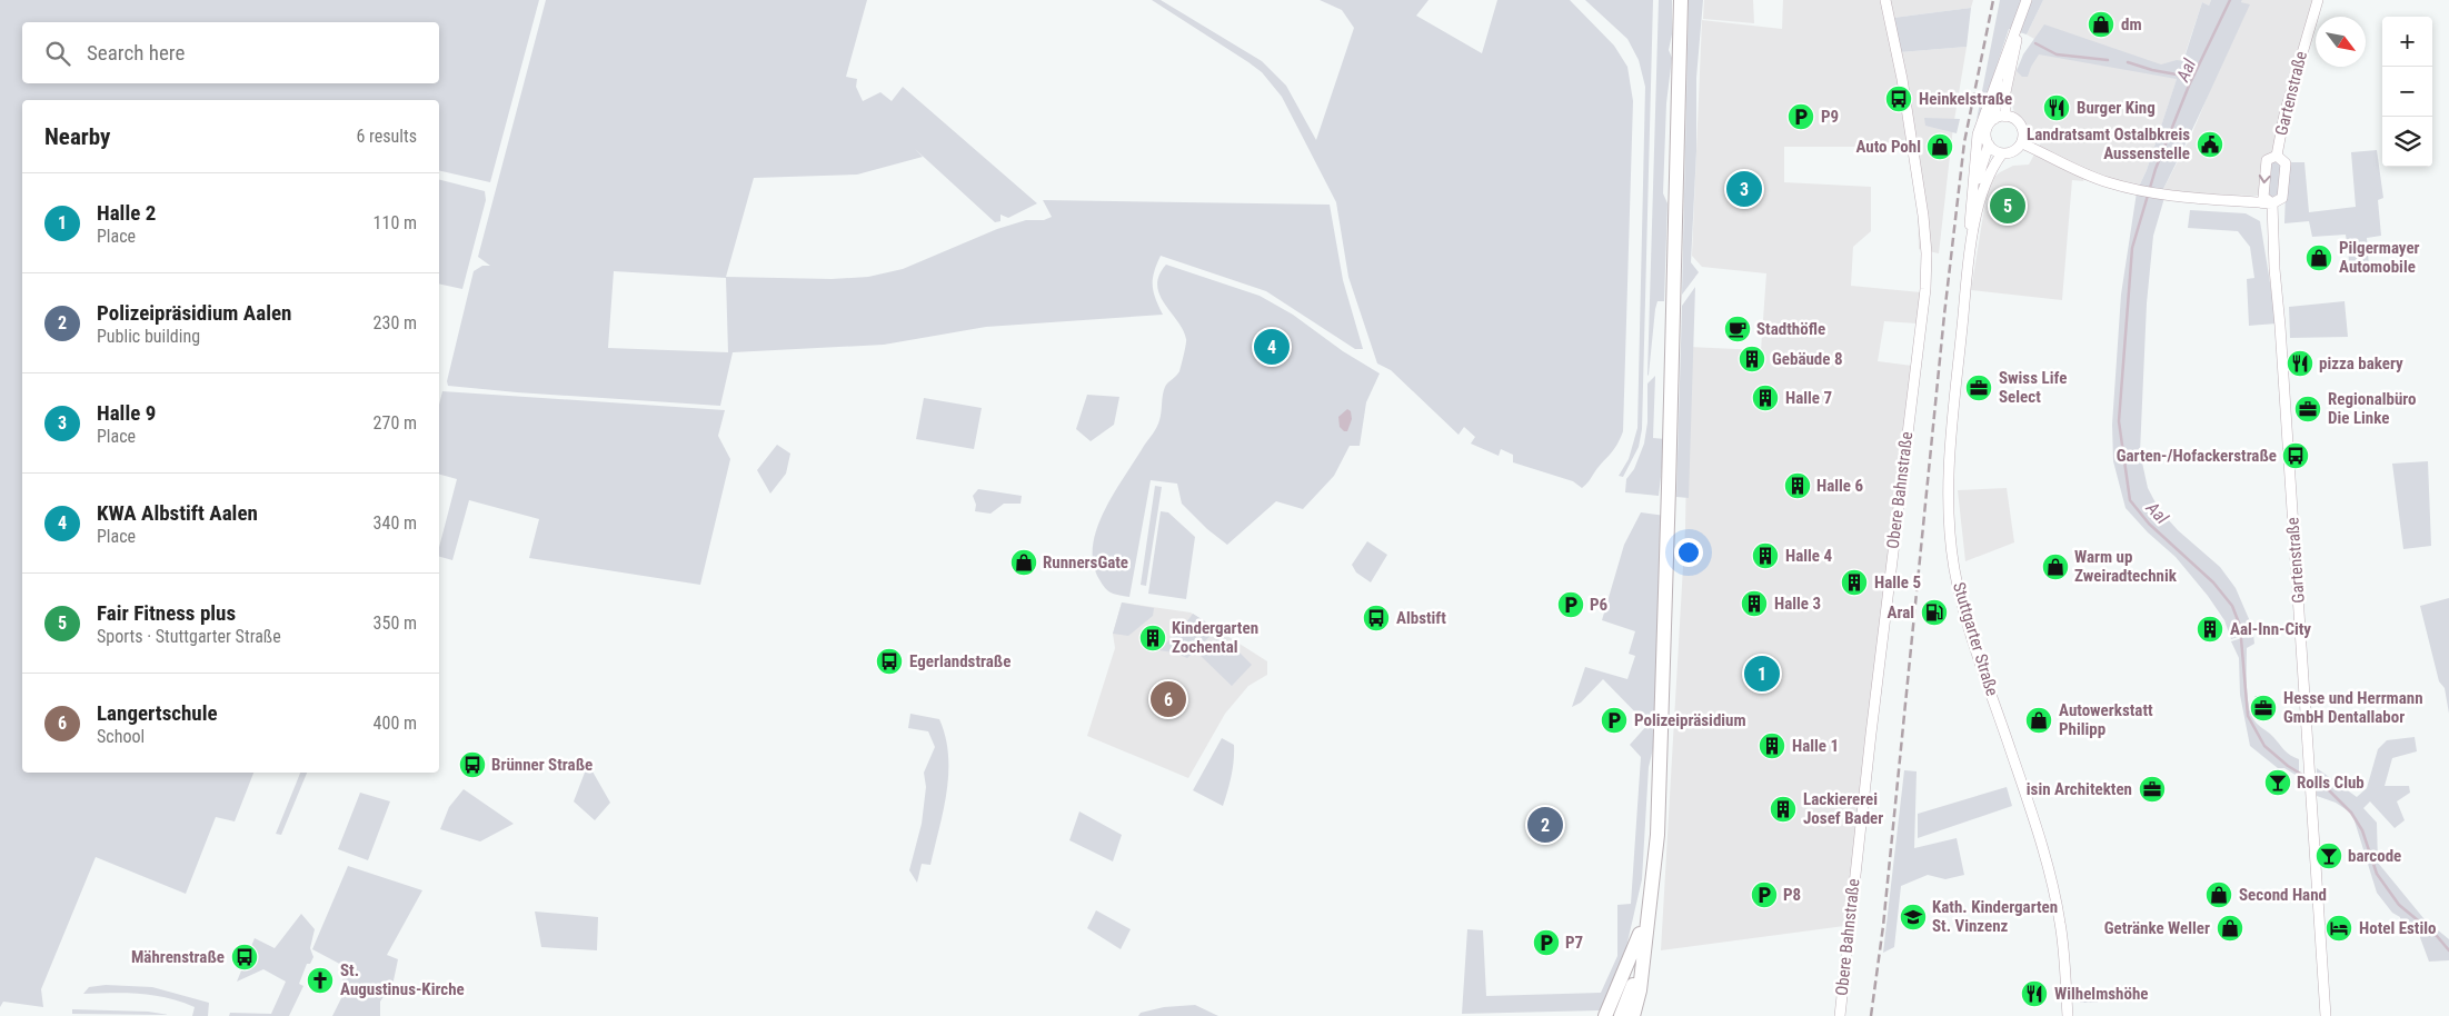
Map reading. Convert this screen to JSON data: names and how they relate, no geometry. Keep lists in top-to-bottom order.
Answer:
{
  "streets": {
    "street": ["Gartenstraße", "Obere Bahnstraße", "Stuttgarter Straße"]
  },
  "water": ["Aal"],
  "places": {
    "shop": [
      "dm",
      "Auto Pohl",
      "Pilgermayer Automobile",
      "RunnersGate",
      "Warm up Zweiradtechnik",
      "Autowerkstatt Philipp",
      "Second Hand",
      "Getränke Weller"
    ],
    "bus stop": [
      "Heinkelstraße",
      "Garten-/Hofackerstraße",
      "Albstift",
      "Egerlandstraße",
      "Brünner Straße",
      "Mährenstraße"
    ],
    "restaurant": ["Burger King", "pizza bakery", "Wilhelmshöhe"],
    "parking": [
      "P9",
      "P6",
      "Polizeipräsidium",
      "P8",
      "P7"
    ],
    "public building": ["Landratsamt Ostalbkreis Aussenstelle"],
    "cafe": ["Stadthöfle"],
    "building": [
      "Gebäude 8",
      "Halle 7",
      "Halle 6",
      "Halle 4",
      "Halle 5",
      "Halle 3",
      "Aal-Inn-City",
      "Kindergarten Zochental",
      "Halle 1",
      "Lackiererei Josef Bader"
    ],
    "office": [
      "Swiss Life Select",
      "Regionalbüro Die Linke",
      "Hesse und Herrmann GmbH Dentallabor",
      "isin Architekten"
    ],
    "fuel station": ["Aral"],
    "bar": ["Rolls Club", "barcode"],
    "school or university": ["Kath. Kindergarten St. Vinzenz"],
    "hotel": ["Hotel Estilo"],
    "church": ["St. Augustinus-Kirche"]
  },
  "north": "bottom right",
  "page": {
    "map_buttons": ["+", "−"],
    "search": "Search here",
    "heading": ["Nearby", "6 results"],
    "pins": [
      "3",
      "5",
      "4",
      "1",
      "6",
      "2"
    ],
    "list": [
      {
        "mark": "1",
        "name": "Halle 2",
        "note": "Place",
        "value": "110 m"
      },
      {
        "mark": "2",
        "name": "Polizeipräsidium Aalen",
        "note": "Public building",
        "value": "230 m"
      },
      {
        "mark": "3",
        "name": "Halle 9",
        "note": "Place",
        "value": "270 m"
      },
      {
        "mark": "4",
        "name": "KWA Albstift Aalen",
        "note": "Place",
        "value": "340 m"
      },
      {
        "mark": "5",
        "name": "Fair Fitness plus",
        "note": "Sports · Stuttgarter Straße",
        "value": "350 m"
      },
      {
        "mark": "6",
        "name": "Langertschule",
        "note": "School",
        "value": "400 m"
      }
    ]
  }
}
